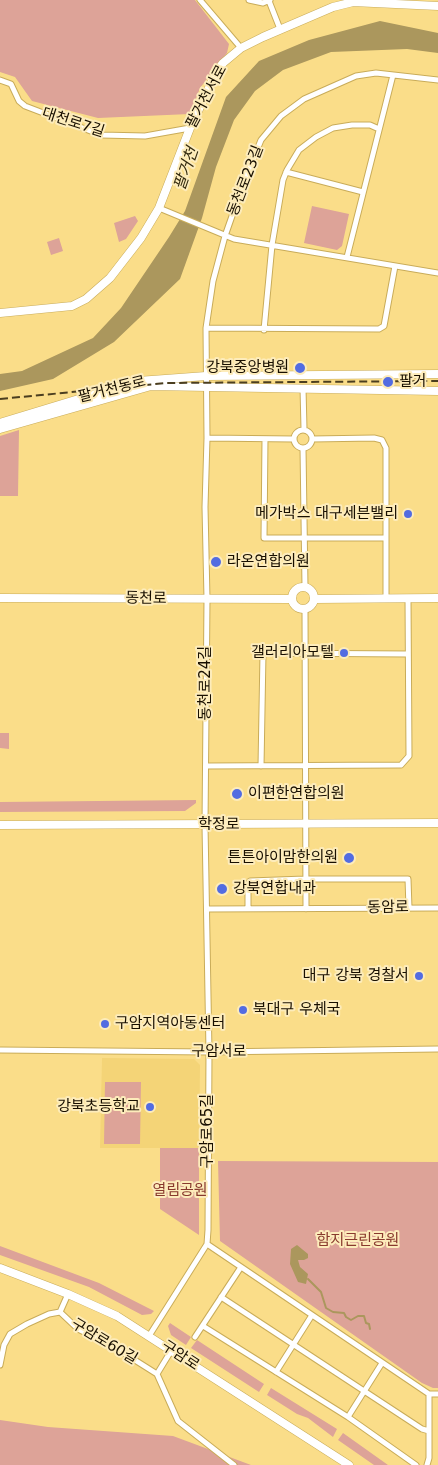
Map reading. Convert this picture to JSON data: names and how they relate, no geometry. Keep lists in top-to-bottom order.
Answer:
{
  "streets": {
    "main road": [
      "팔거천서로",
      "팔거천동로",
      "동천로",
      "학정로",
      "구암로"
    ],
    "street": [
      "대천로7길",
      "동천로23길",
      "동천로24길",
      "동암로",
      "구암서로",
      "구암로65길",
      "구암로60길"
    ]
  },
  "crossings": [
    ["팔거천서로", "대천로7길"],
    ["동천로23길", "팔거천동로"],
    ["동천로23길", "동천로"],
    ["동천로23길", "동천로24길"],
    ["동천로", "동천로24길"],
    ["동천로24길", "학정로"],
    ["동천로24길", "구암로65길"],
    ["학정로", "구암로65길"],
    ["구암서로", "구암로65길"]
  ],
  "water": ["팔거천"],
  "parks": ["열림공원", "함지근린공원"],
  "places": [
    "강북중앙병원",
    "팔거",
    "메가박스 대구세븐밸리",
    "라온연합의원",
    "갤러리아모텔",
    "이편한연합의원",
    "튼튼아이맘한의원",
    "강북연합내과",
    "대구 강북 경찰서",
    "북대구 우체국",
    "구암지역아동센터",
    "강북초등학교"
  ]
}
